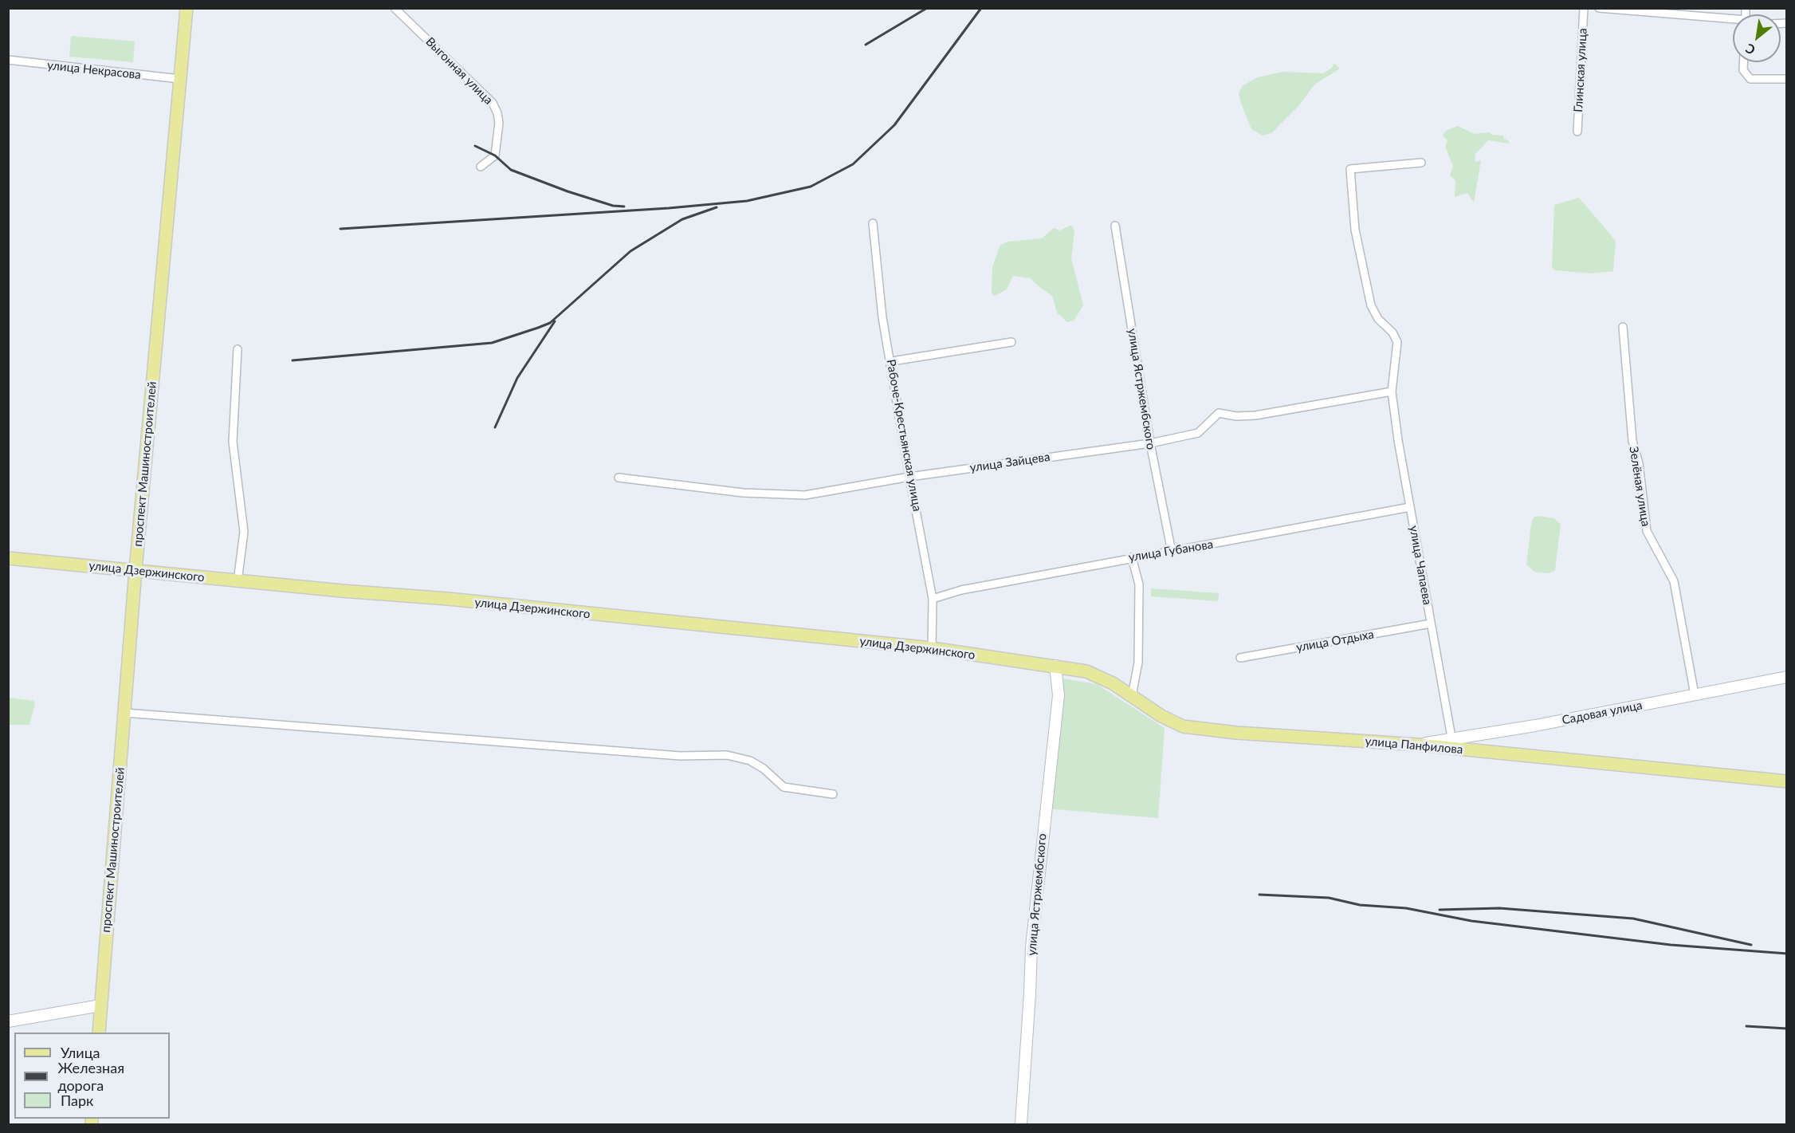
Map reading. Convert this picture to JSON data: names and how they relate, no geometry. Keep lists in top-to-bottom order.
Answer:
{
  "streets": {
    "main road": [
      "улица Ястржембского",
      "проспект Машиностроителей",
      "улица Дзержинского",
      "Садовая улица",
      "улица Панфилова"
    ],
    "street": [
      "улица Некрасова",
      "Глинская улица",
      "Выгонная улица",
      "Рабоче-Крестьянская улица",
      "улица Зайцева",
      "Зелёная улица",
      "улица Губанова",
      "улица Чапаева",
      "улица Отдыха"
    ]
  },
  "crossings": [
    ["улица Некрасова", "проспект Машиностроителей"],
    ["улица Ястржембского", "улица Зайцева"],
    ["улица Ястржембского", "улица Губанова"],
    ["улица Ястржембского", "улица Дзержинского"],
    ["улица Ястржембского", "улица Панфилова"],
    ["Рабоче-Крестьянская улица", "улица Зайцева"],
    ["Рабоче-Крестьянская улица", "улица Губанова"],
    ["Рабоче-Крестьянская улица", "улица Дзержинского"],
    ["улица Зайцева", "улица Чапаева"],
    ["проспект Машиностроителей", "улица Дзержинского"],
    ["Зелёная улица", "Садовая улица"],
    ["улица Губанова", "улица Чапаева"],
    ["улица Чапаева", "улица Отдыха"],
    ["улица Чапаева", "Садовая улица"],
    ["улица Чапаева", "улица Панфилова"],
    ["улица Дзержинского", "улица Панфилова"],
    ["Садовая улица", "улица Панфилова"]
  ],
  "legend": ["Улица", "Железная дорога", "Парк"],
  "north": "bottom left"
}
